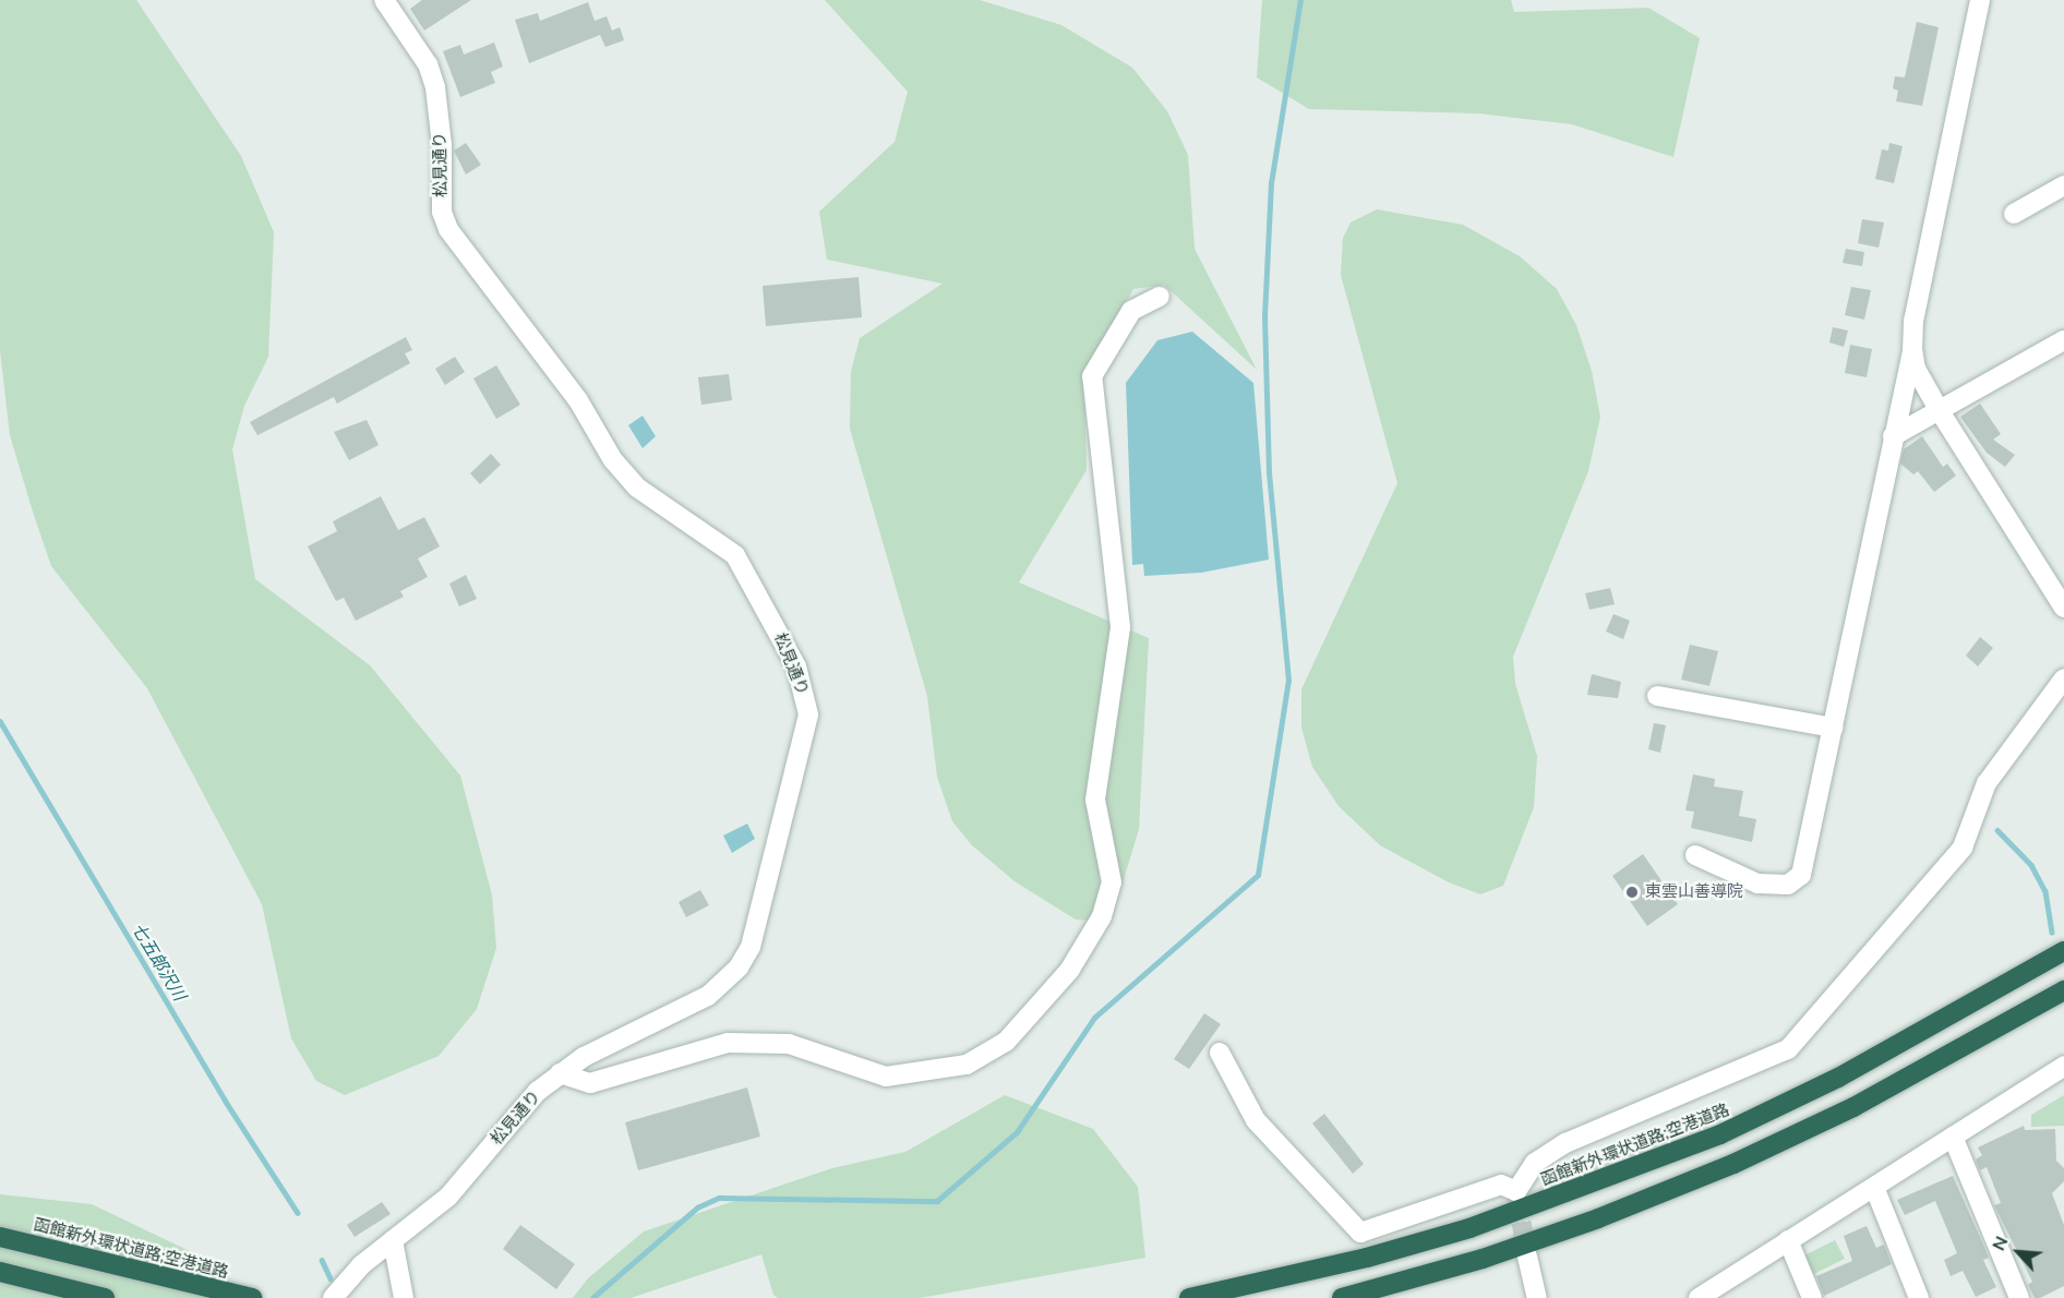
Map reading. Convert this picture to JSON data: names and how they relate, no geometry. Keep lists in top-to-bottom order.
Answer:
{
  "streets": {
    "highway": ["函館新外環状道路;空港道路"],
    "street": ["松見通り"]
  },
  "water": ["七五郎沢川"],
  "places": ["東雲山善導院"],
  "north": "top left"
}
